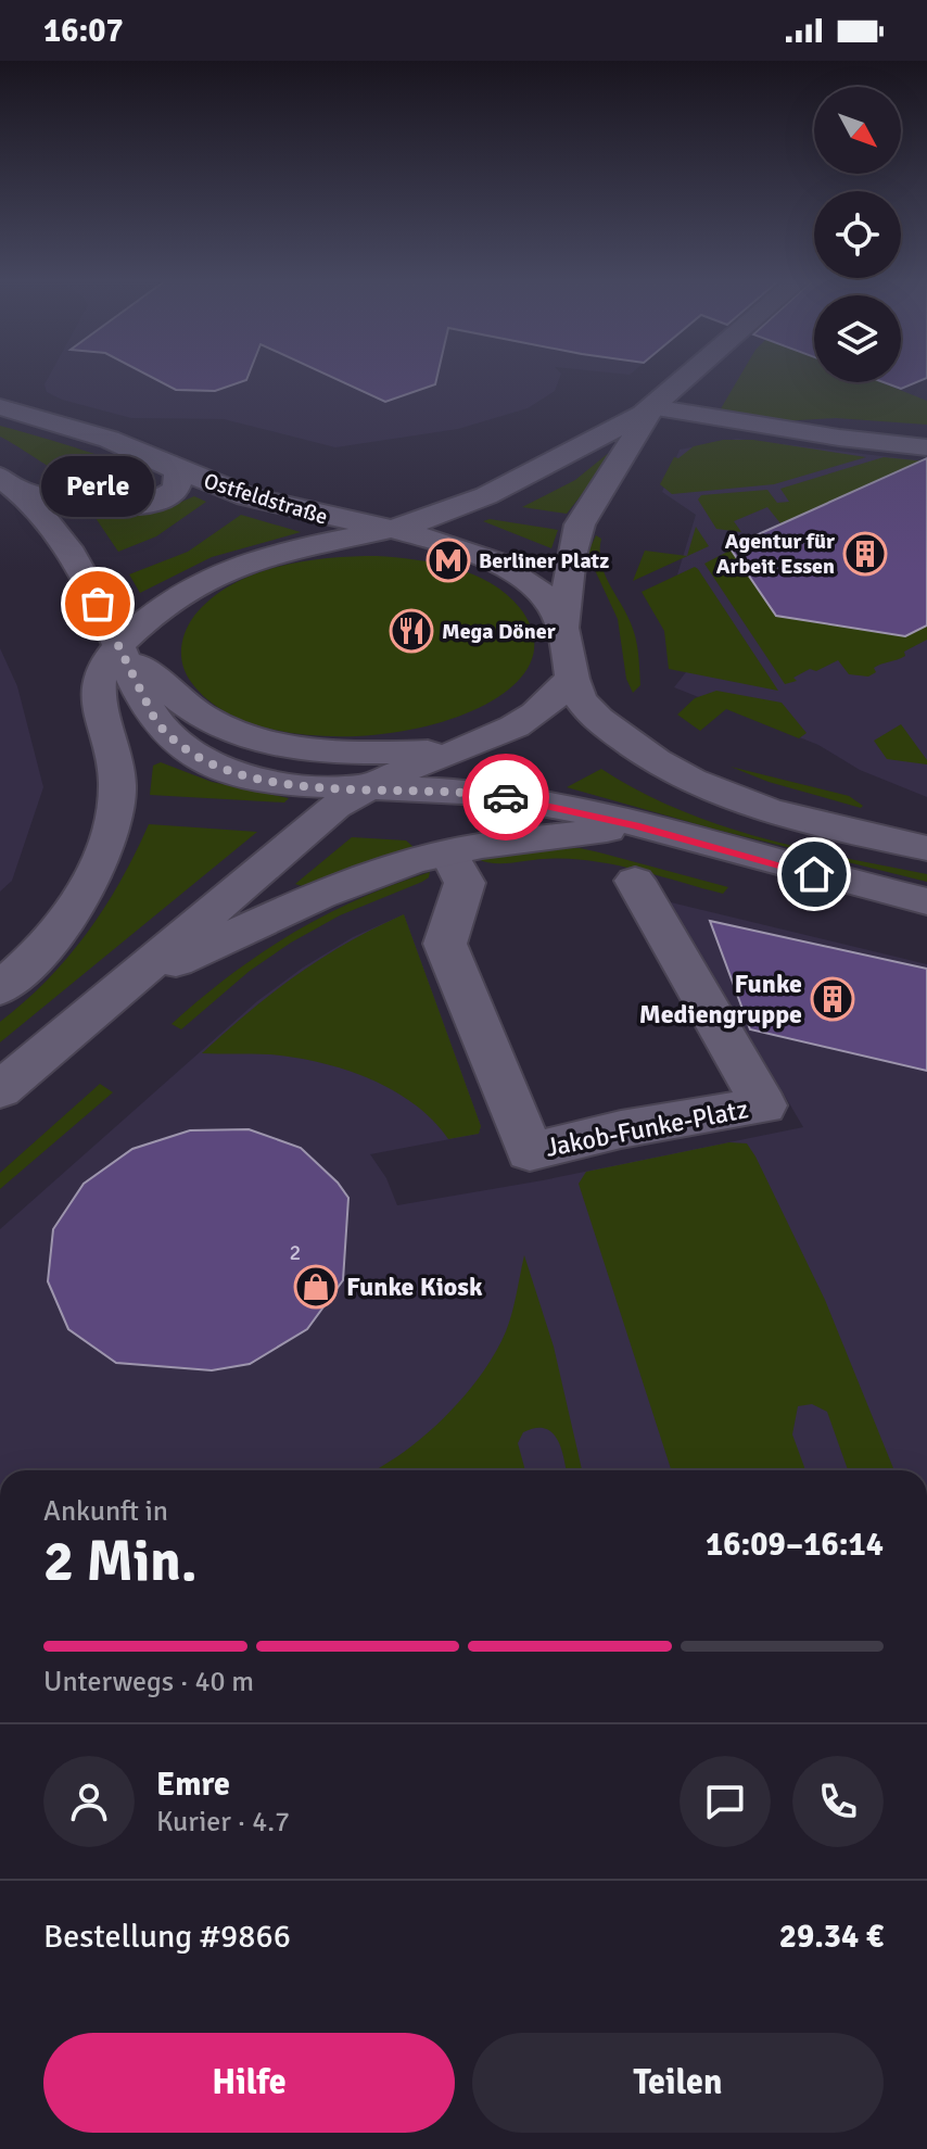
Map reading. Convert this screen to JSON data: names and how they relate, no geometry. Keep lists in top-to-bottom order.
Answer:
{
  "streets": {
    "main road": ["Ostfeldstraße", "Jakob-Funke-Platz"]
  },
  "places": {
    "building": ["Agentur für Arbeit Essen", "Funke Mediengruppe"],
    "metro station": ["Berliner Platz"],
    "other": ["Perle"],
    "restaurant": ["Mega Döner"],
    "shop": ["Funke Kiosk"]
  },
  "house_numbers": ["2"],
  "north": "bottom right",
  "page": {
    "status": "16:07",
    "bubble": "Perle",
    "heading": ["2 Min.", "Ankunft in", "16:09–16:14"],
    "panel": [
      "Emre",
      "Kurier · 4.7",
      "Bestellung #9866",
      "29.34 €"
    ],
    "bar": "Unterwegs · 40 m",
    "buttons": ["Hilfe", "Teilen"]
  }
}
